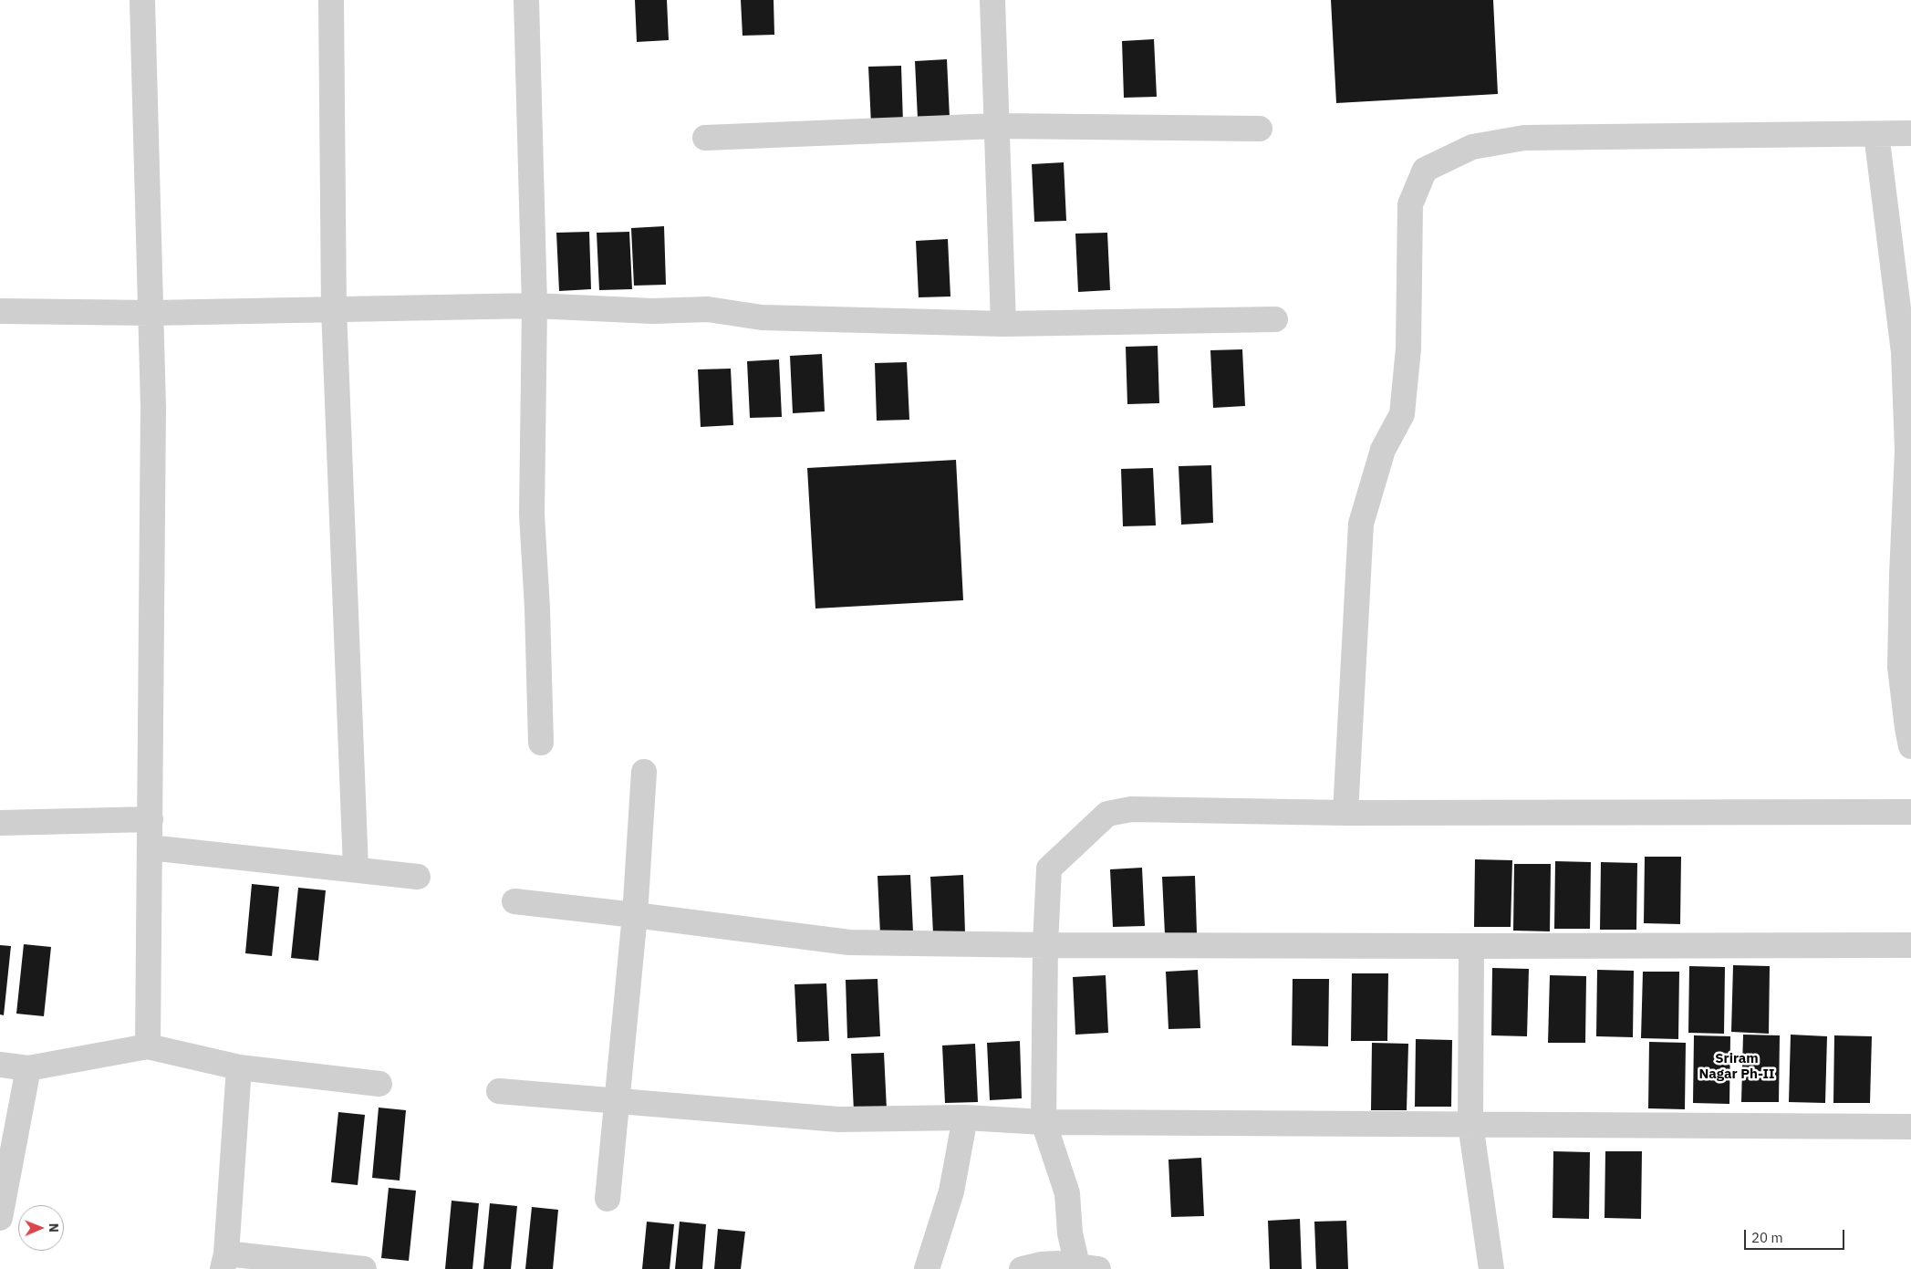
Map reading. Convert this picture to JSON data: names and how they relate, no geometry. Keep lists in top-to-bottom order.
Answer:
{
  "districts": ["Sriram Nagar Ph-II"],
  "scale_bar": "20 m",
  "north": "right"
}
